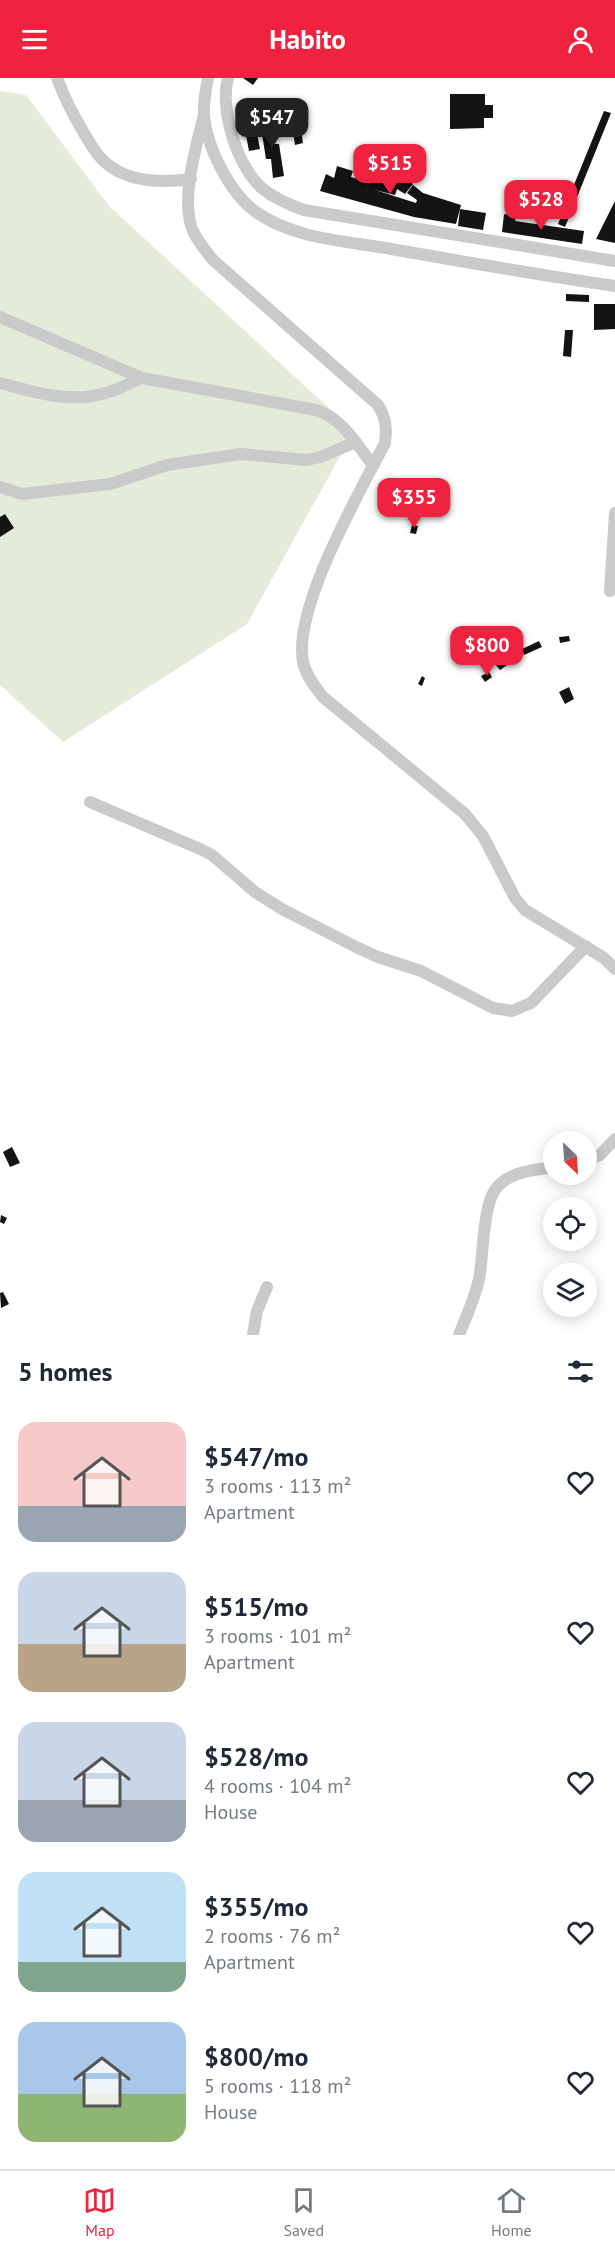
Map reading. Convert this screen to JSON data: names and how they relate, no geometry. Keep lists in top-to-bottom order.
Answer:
{
  "north": "bottom right",
  "page": {
    "header": "Habito",
    "price": [
      "$547",
      "$515",
      "$528",
      "$355",
      "$800"
    ],
    "heading": "5 homes",
    "list": [
      {
        "name": "$547/mo",
        "note": "3 rooms · 113 m² · Apartment"
      },
      {
        "name": "$515/mo",
        "note": "3 rooms · 101 m² · Apartment"
      },
      {
        "name": "$528/mo",
        "note": "4 rooms · 104 m² · House"
      },
      {
        "name": "$355/mo",
        "note": "2 rooms · 76 m² · Apartment"
      },
      {
        "name": "$800/mo",
        "note": "5 rooms · 118 m² · House"
      }
    ],
    "tabs": ["Map", "Saved", "Home"]
  }
}
